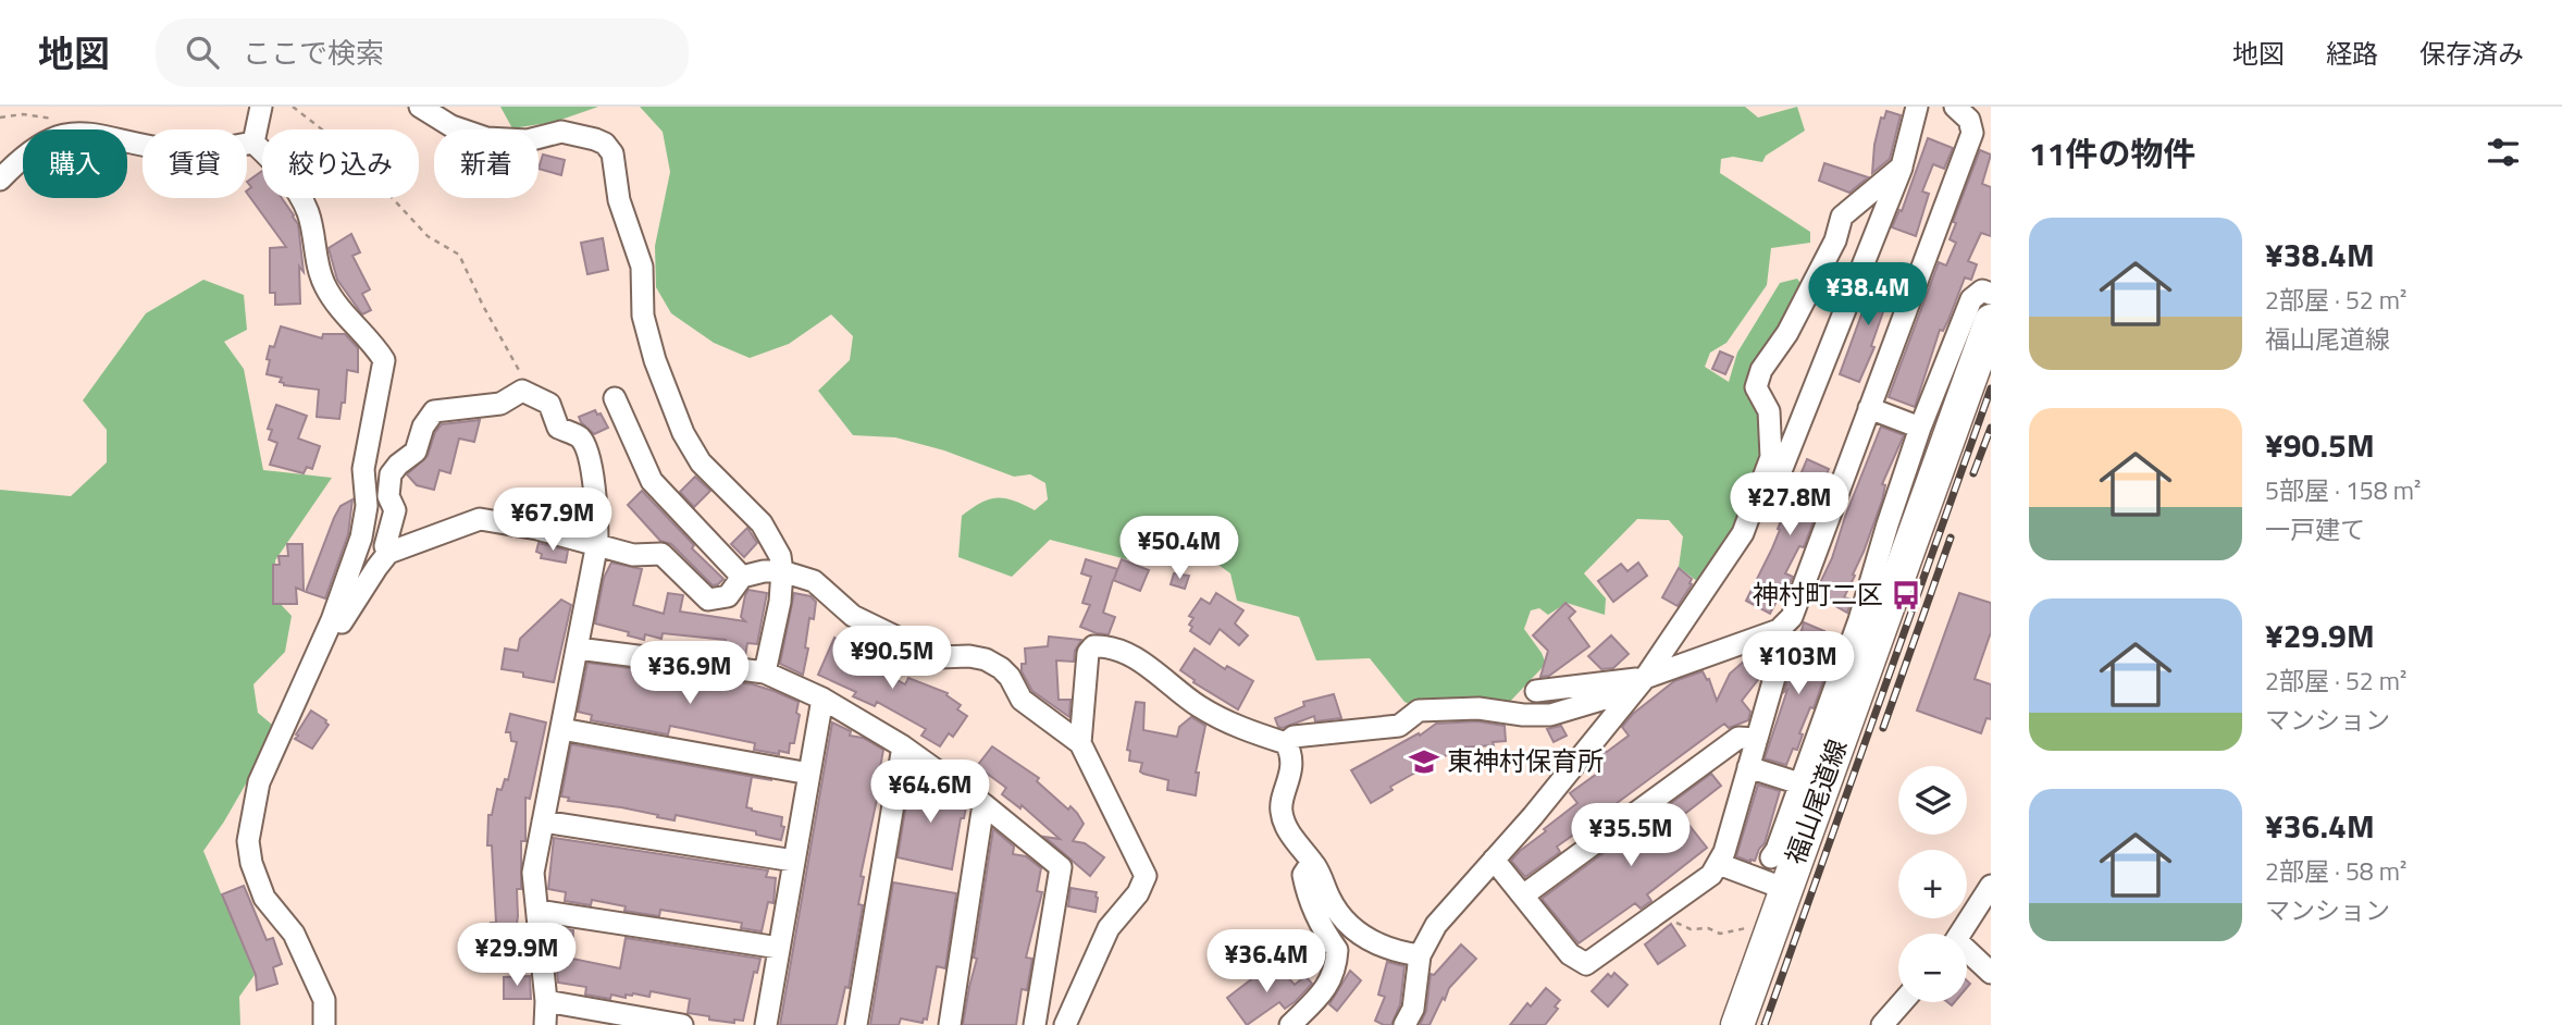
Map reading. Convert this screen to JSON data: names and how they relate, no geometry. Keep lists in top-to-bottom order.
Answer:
{
  "streets": {
    "main road": ["福山尾道線"]
  },
  "places": {
    "bus stop": ["神村町二区"],
    "school or university": ["東神村保育所"]
  },
  "page": {
    "header": "地図",
    "search": "ここで検索",
    "nav": ["地図", "経路", "保存済み"],
    "heading": "11件の物件",
    "chip": [
      "購入",
      "賃貸",
      "絞り込み",
      "新着"
    ],
    "list": [
      {
        "name": "¥38.4M",
        "note": "2部屋 · 52 m² · 福山尾道線"
      },
      {
        "name": "¥90.5M",
        "note": "5部屋 · 158 m² · 一戸建て"
      },
      {
        "name": "¥29.9M",
        "note": "2部屋 · 52 m² · マンション"
      },
      {
        "name": "¥36.4M",
        "note": "2部屋 · 58 m² · マンション"
      }
    ],
    "price": [
      "¥38.4M",
      "¥27.8M",
      "¥67.9M",
      "¥50.4M",
      "¥90.5M",
      "¥103M",
      "¥36.9M",
      "¥64.6M",
      "¥35.5M",
      "¥29.9M",
      "¥36.4M"
    ],
    "map_buttons": ["+", "−"]
  }
}
